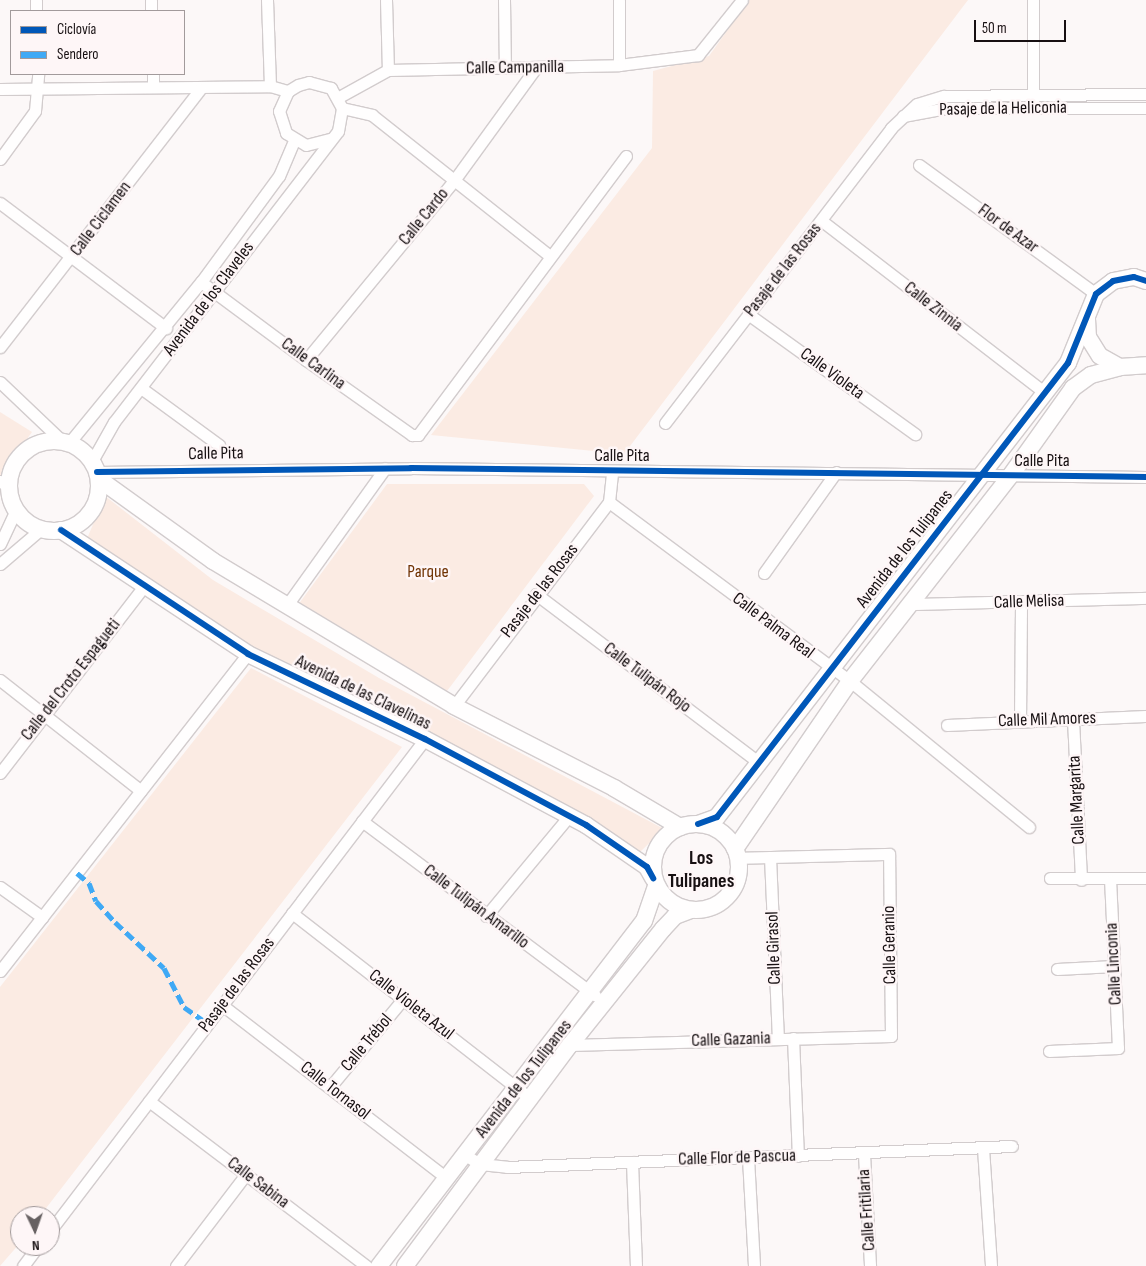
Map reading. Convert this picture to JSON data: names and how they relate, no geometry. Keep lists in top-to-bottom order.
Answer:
{
  "streets": {
    "street": [
      "Calle Campanilla",
      "Pasaje de la Heliconia",
      "Calle Cardo",
      "Calle Ciclamen",
      "Flor de Azar",
      "Pasaje de las Rosas",
      "Avenida de los Claveles",
      "Calle Zinnia",
      "Calle Carlina",
      "Calle Violeta",
      "Calle Pita",
      "Avenida de los Tulipanes",
      "Calle Melisa",
      "Calle Palma Real",
      "Calle Tulipán Rojo",
      "Calle del Croto Espagueti",
      "Avenida de las Clavelinas",
      "Calle Mil Amores",
      "Calle Margarita",
      "Calle Tulipán Amarillo",
      "Calle Geranio",
      "Calle Girasol",
      "Calle Linconia",
      "Calle Violeta Azul",
      "Calle Gazania",
      "Calle Trébol",
      "Calle Tornasol",
      "Calle Flor de Pascua",
      "Calle Sabina",
      "Calle Fritilaria"
    ]
  },
  "crossings": [
    ["Calle Campanilla", "Calle Cardo"],
    ["Calle Campanilla", "Avenida de los Claveles"],
    ["Pasaje de la Heliconia", "Pasaje de las Rosas"],
    ["Calle Cardo", "Calle Carlina"],
    ["Flor de Azar", "Avenida de los Tulipanes"],
    ["Pasaje de las Rosas", "Calle Zinnia"],
    ["Pasaje de las Rosas", "Calle Violeta"],
    ["Pasaje de las Rosas", "Calle Palma Real"],
    ["Pasaje de las Rosas", "Calle Tulipán Rojo"],
    ["Pasaje de las Rosas", "Avenida de las Clavelinas"],
    ["Pasaje de las Rosas", "Calle Tulipán Amarillo"],
    ["Pasaje de las Rosas", "Calle Violeta Azul"],
    ["Pasaje de las Rosas", "Calle Tornasol"],
    ["Pasaje de las Rosas", "Calle Sabina"],
    ["Avenida de los Claveles", "Calle Carlina"],
    ["Avenida de los Claveles", "Calle Pita"],
    ["Avenida de los Claveles", "Avenida de las Clavelinas"],
    ["Calle Zinnia", "Avenida de los Tulipanes"],
    ["Calle Pita", "Avenida de los Tulipanes"],
    ["Calle Pita", "Avenida de las Clavelinas"],
    ["Avenida de los Tulipanes", "Calle Palma Real"],
    ["Avenida de los Tulipanes", "Calle Tulipán Rojo"],
    ["Avenida de los Tulipanes", "Avenida de las Clavelinas"],
    ["Avenida de los Tulipanes", "Calle Tulipán Amarillo"],
    ["Avenida de los Tulipanes", "Calle Violeta Azul"],
    ["Avenida de los Tulipanes", "Calle Gazania"],
    ["Avenida de los Tulipanes", "Calle Tornasol"],
    ["Avenida de los Tulipanes", "Calle Flor de Pascua"],
    ["Calle del Croto Espagueti", "Avenida de las Clavelinas"],
    ["Calle Mil Amores", "Calle Margarita"],
    ["Calle Geranio", "Calle Girasol"],
    ["Calle Geranio", "Calle Gazania"],
    ["Calle Girasol", "Calle Gazania"],
    ["Calle Violeta Azul", "Calle Trébol"],
    ["Calle Trébol", "Calle Tornasol"],
    ["Calle Flor de Pascua", "Calle Fritilaria"]
  ],
  "districts": ["Los Tulipanes"],
  "parks": ["Parque"],
  "legend": ["Ciclovía", "Sendero"],
  "scale_bar": "50 m",
  "north": "bottom"
}
